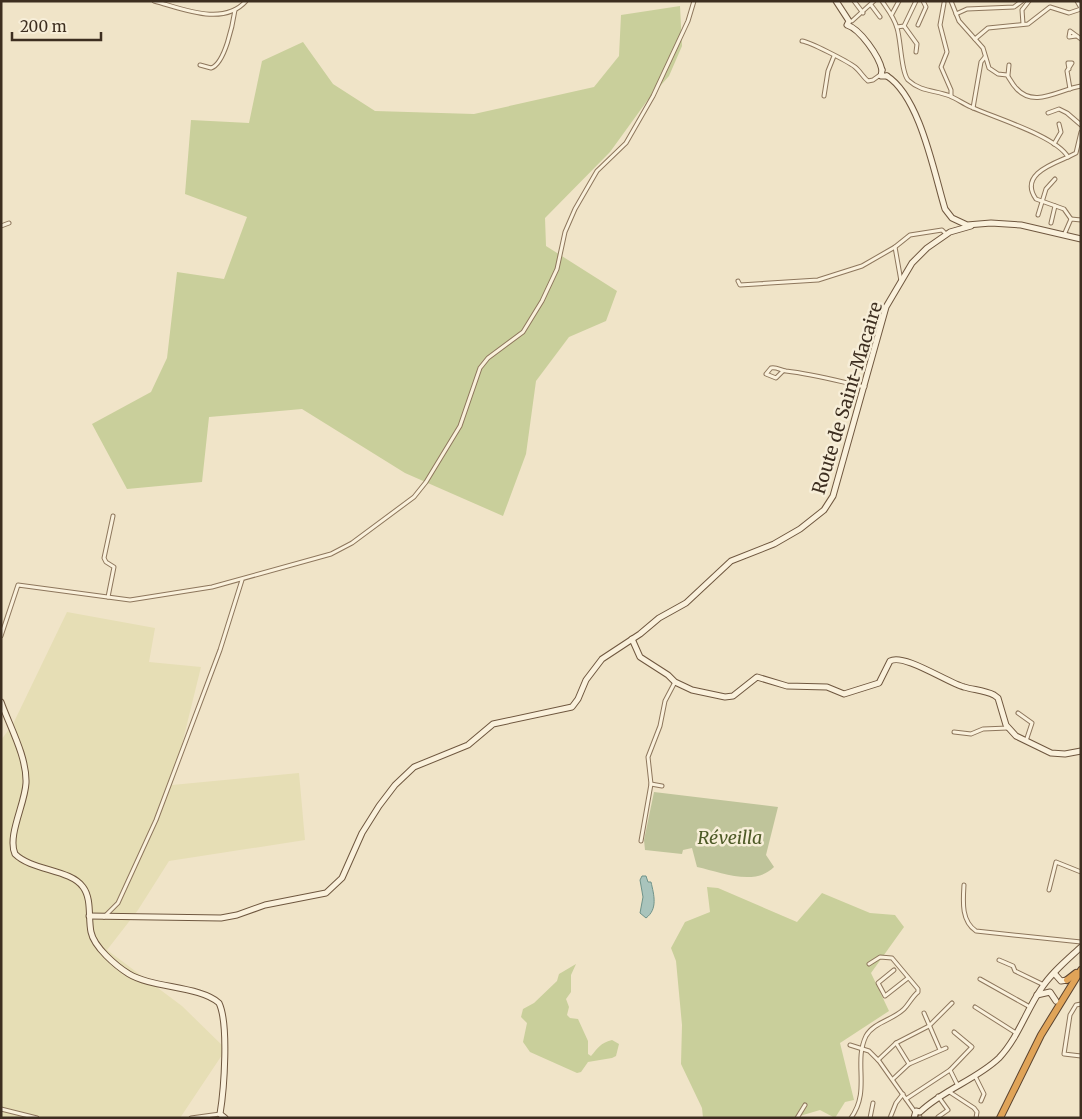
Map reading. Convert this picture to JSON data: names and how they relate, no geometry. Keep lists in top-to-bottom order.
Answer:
{
  "streets": {
    "street": ["Route de Saint-Macaire"]
  },
  "parks": ["Réveilla"],
  "scale_bar": "200 m"
}
